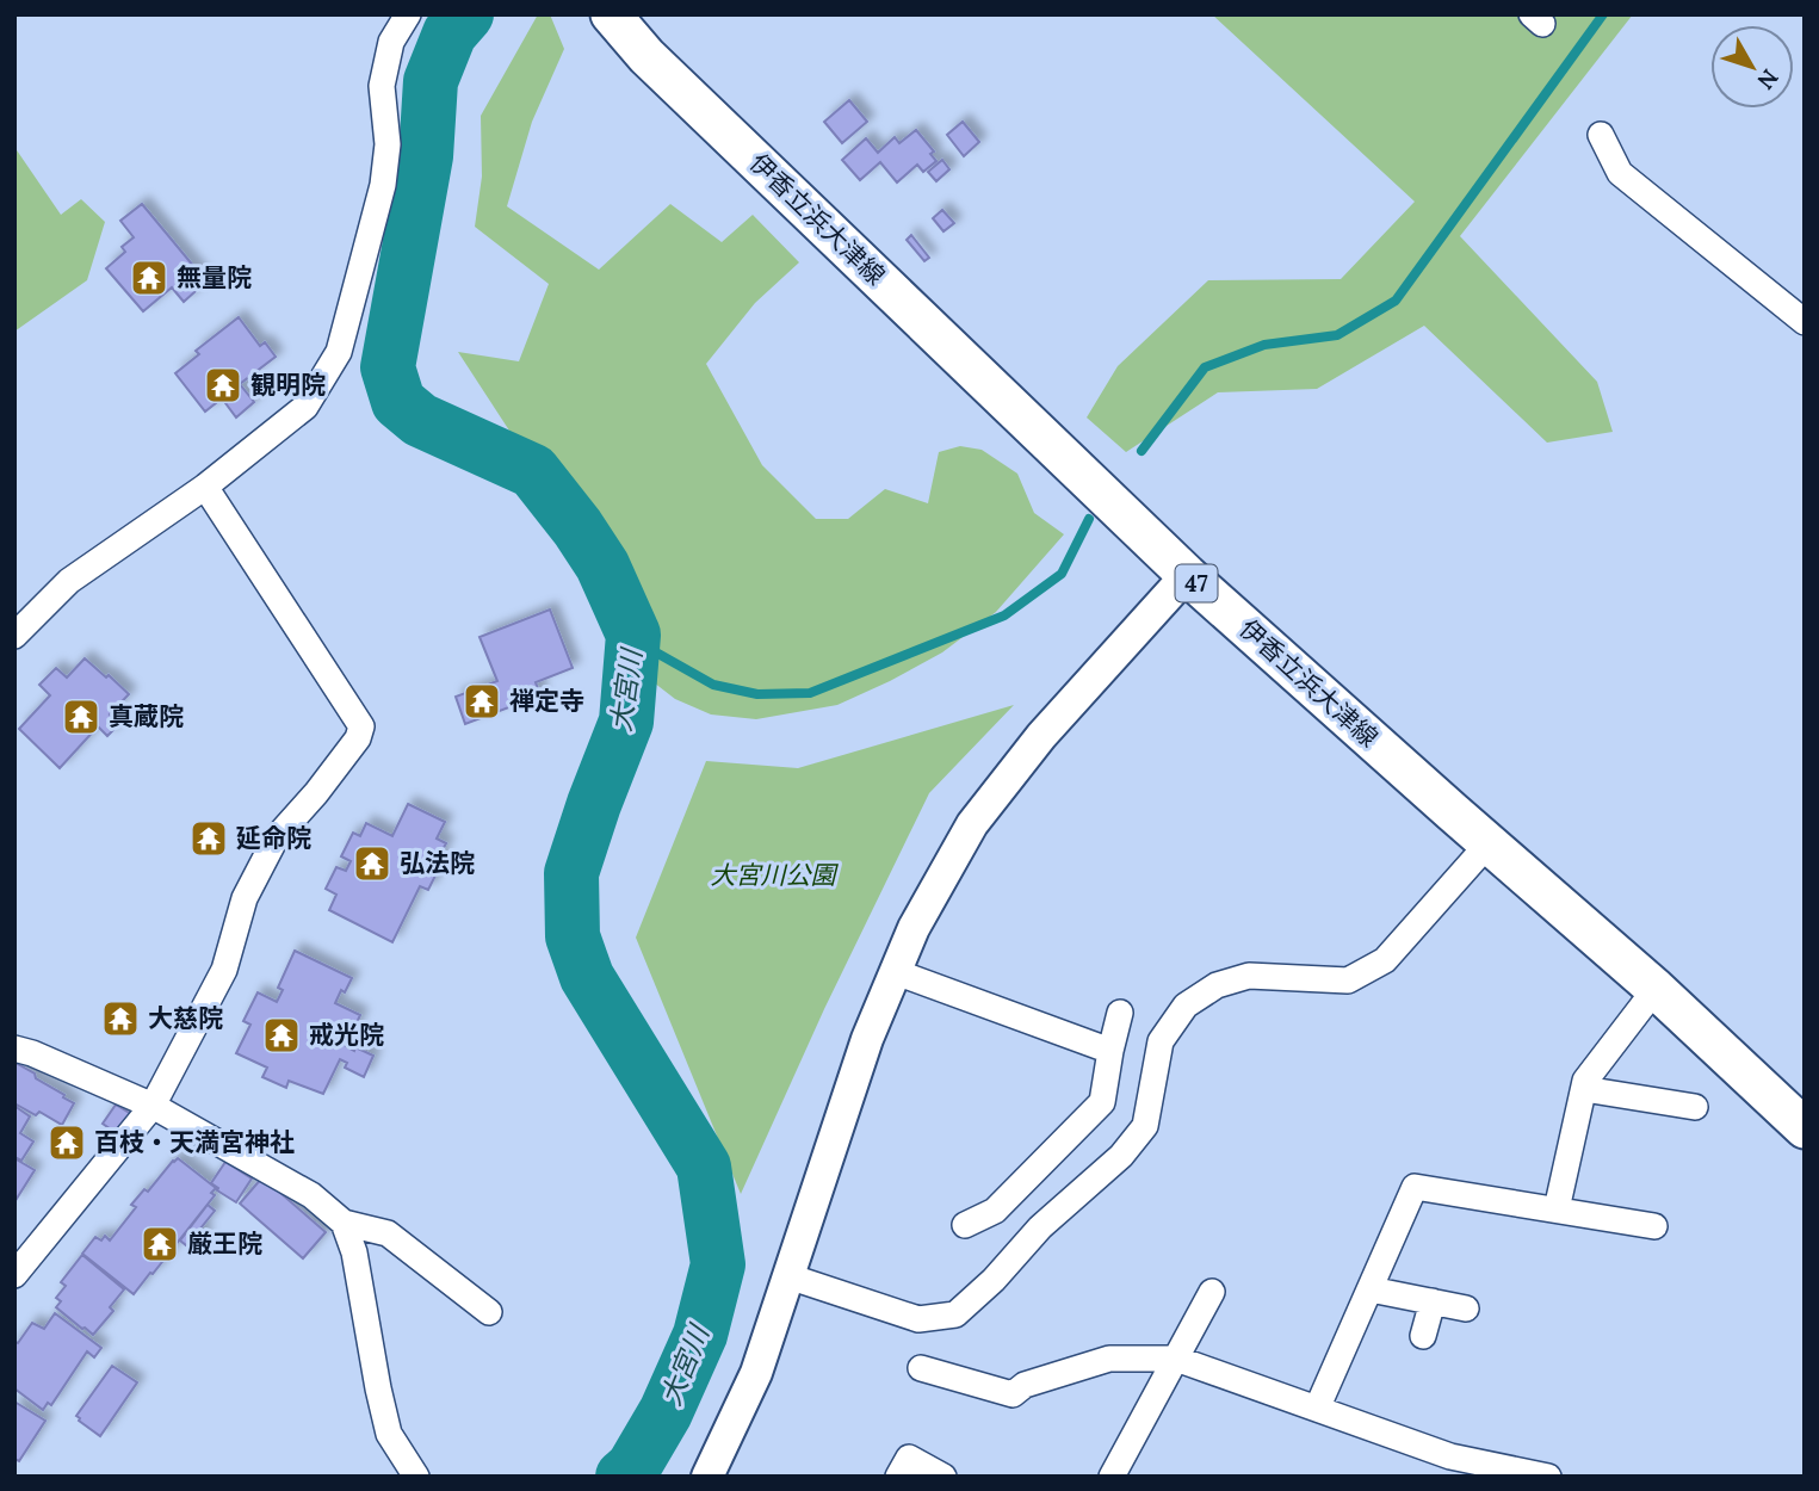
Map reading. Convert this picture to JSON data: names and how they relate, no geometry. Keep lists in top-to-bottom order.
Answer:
{
  "streets": {
    "main road": ["伊香立浜大津線", "47"]
  },
  "water": ["大宮川"],
  "parks": ["大宮川公園"],
  "places": {
    "temple": [
      "無量院",
      "観明院",
      "禅定寺",
      "真蔵院",
      "延命院",
      "弘法院",
      "大慈院",
      "戒光院",
      "百枝・天満宮神社",
      "厳王院"
    ]
  },
  "north": "bottom right"
}
